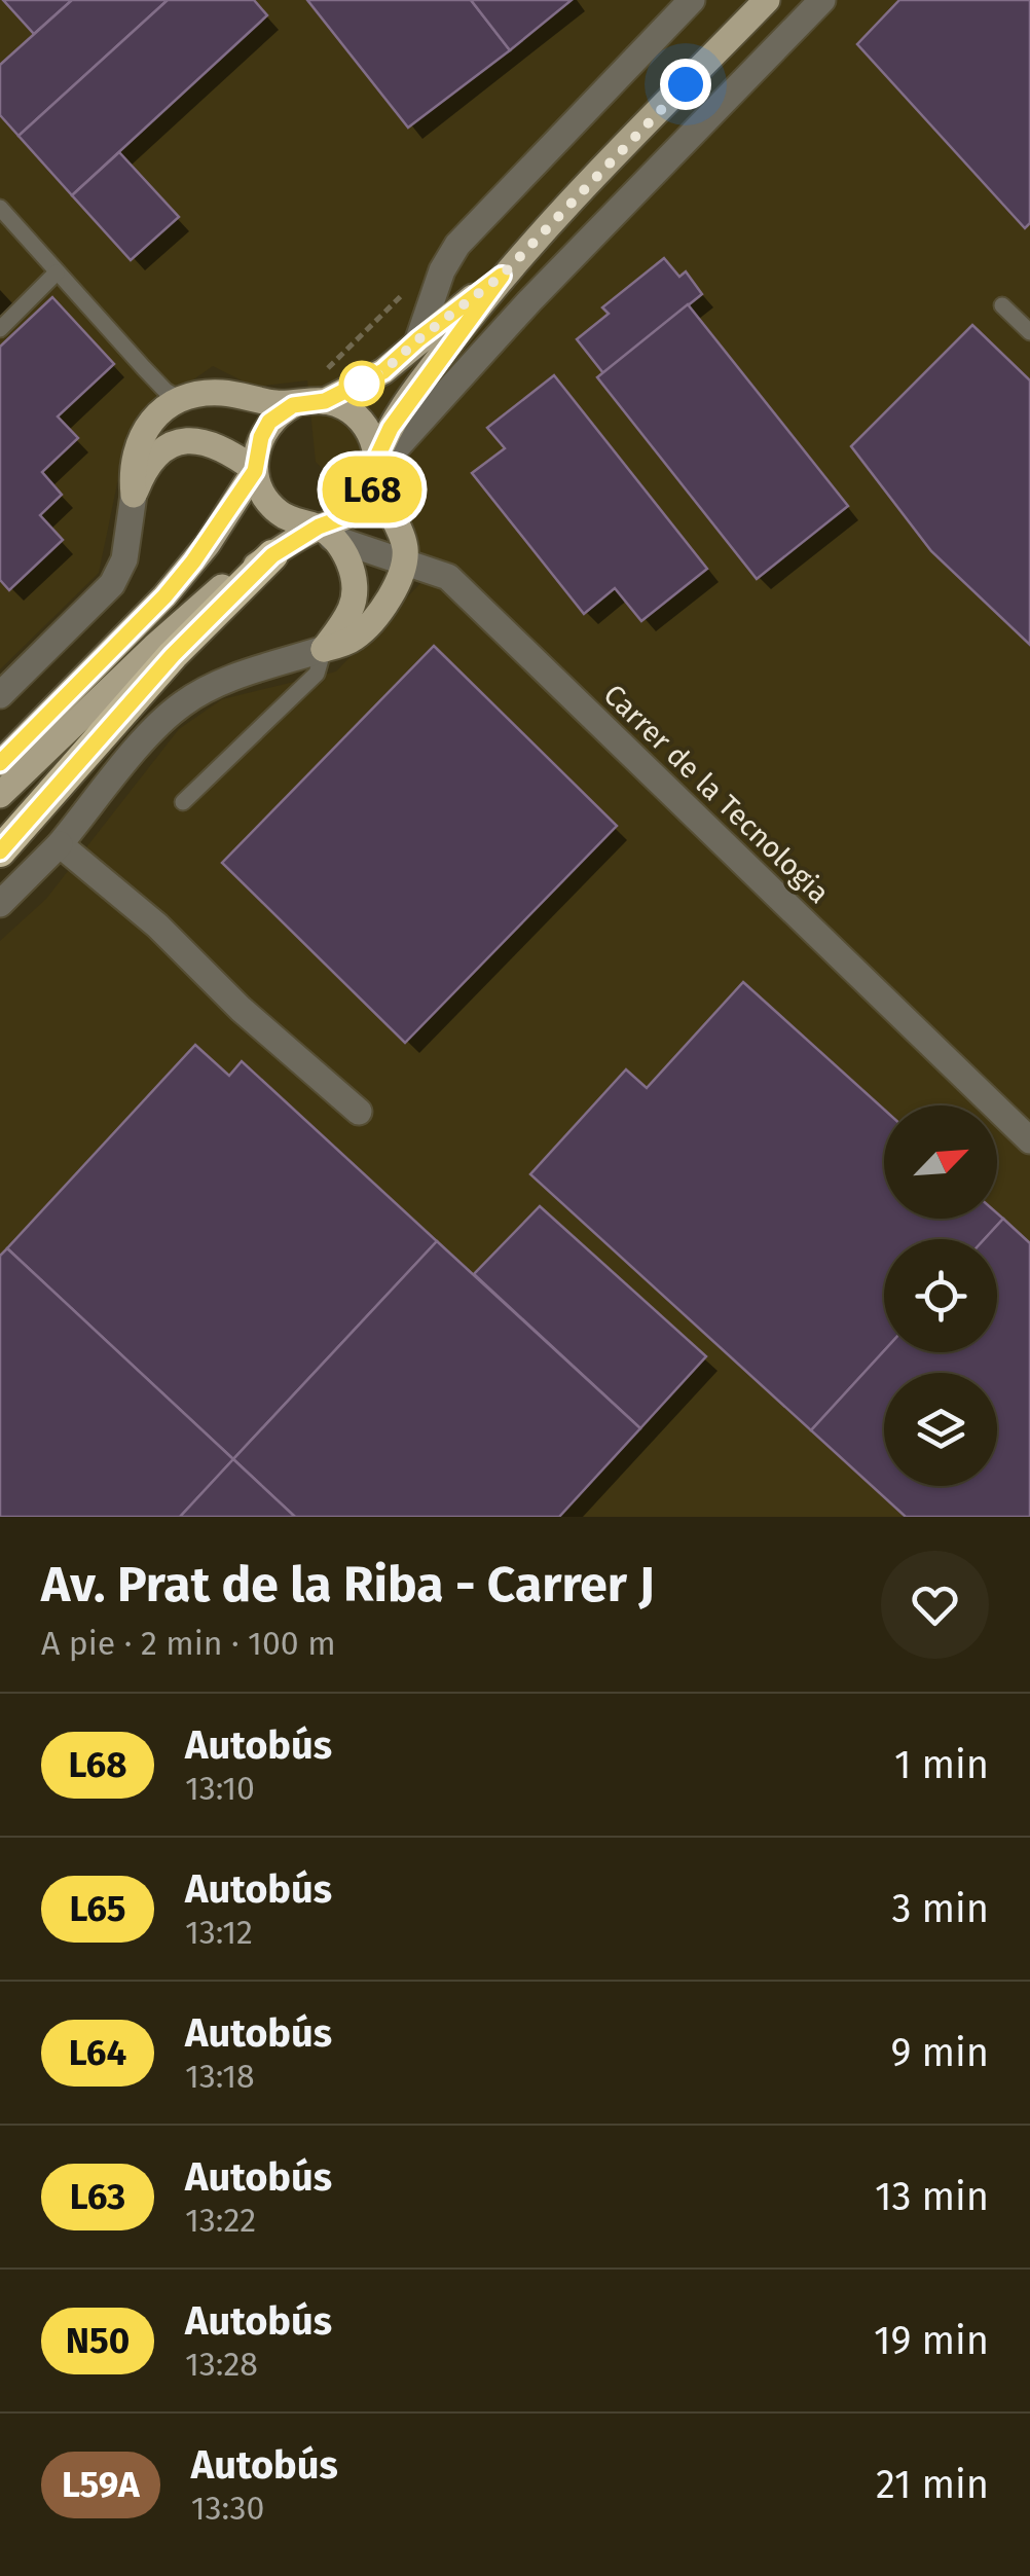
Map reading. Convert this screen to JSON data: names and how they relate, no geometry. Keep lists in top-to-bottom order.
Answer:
{
  "streets": {
    "street": ["Carrer de la Tecnologia"]
  },
  "lines": ["bus line L68"],
  "north": "top right",
  "page": {
    "on_map": "L68",
    "heading": ["Av. Prat de la Riba - Carrer J", "A pie · 2 min · 100 m"],
    "list": [
      {
        "mark": "L68",
        "name": "Autobús",
        "note": "13:10",
        "value": "1 min"
      },
      {
        "mark": "L65",
        "name": "Autobús",
        "note": "13:12",
        "value": "3 min"
      },
      {
        "mark": "L64",
        "name": "Autobús",
        "note": "13:18",
        "value": "9 min"
      },
      {
        "mark": "L63",
        "name": "Autobús",
        "note": "13:22",
        "value": "13 min"
      },
      {
        "mark": "N50",
        "name": "Autobús",
        "note": "13:28",
        "value": "19 min"
      },
      {
        "mark": "L59A",
        "name": "Autobús",
        "note": "13:30",
        "value": "21 min"
      }
    ]
  }
}
